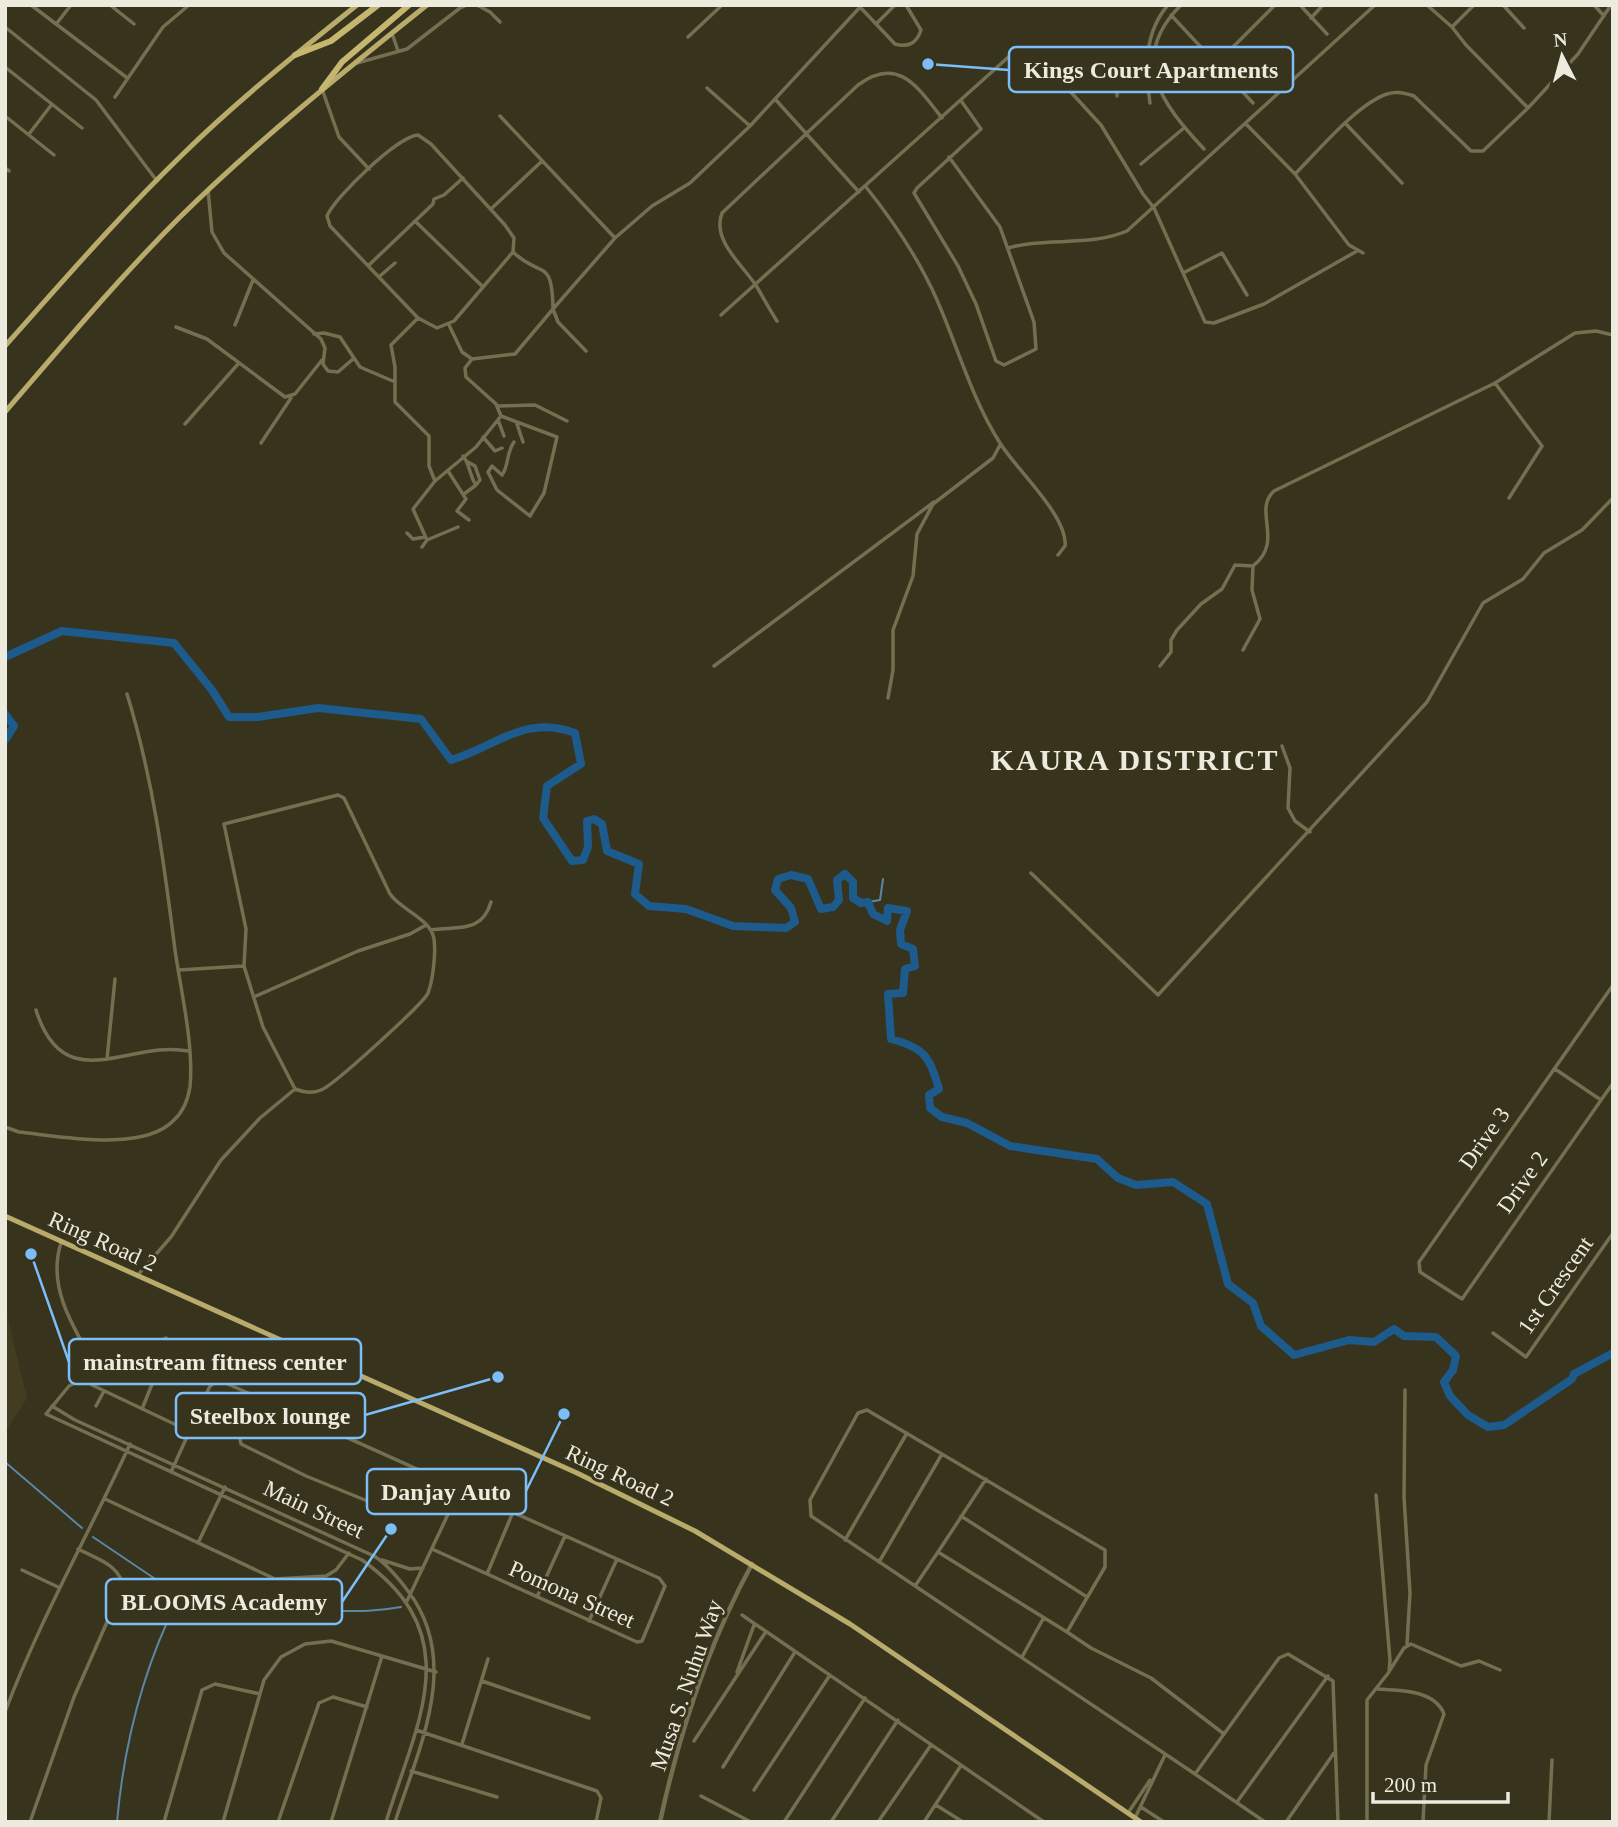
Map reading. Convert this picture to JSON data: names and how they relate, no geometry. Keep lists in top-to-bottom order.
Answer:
{
  "streets": {
    "main road": ["Ring Road 2"],
    "street": [
      "Drive 3",
      "Drive 2",
      "1st Crescent",
      "Main Street",
      "Pomona Street",
      "Musa S. Nuhu Way"
    ]
  },
  "crossings": [
    ["Drive 3", "Drive 2"],
    ["Ring Road 2", "Musa S. Nuhu Way"],
    ["Main Street", "Pomona Street"]
  ],
  "districts": ["KAURA DISTRICT"],
  "places": [
    "Kings Court Apartments",
    "mainstream fitness center",
    "Steelbox lounge",
    "Danjay Auto",
    "BLOOMS Academy"
  ],
  "scale_bar": "200 m",
  "north": "top"
}
